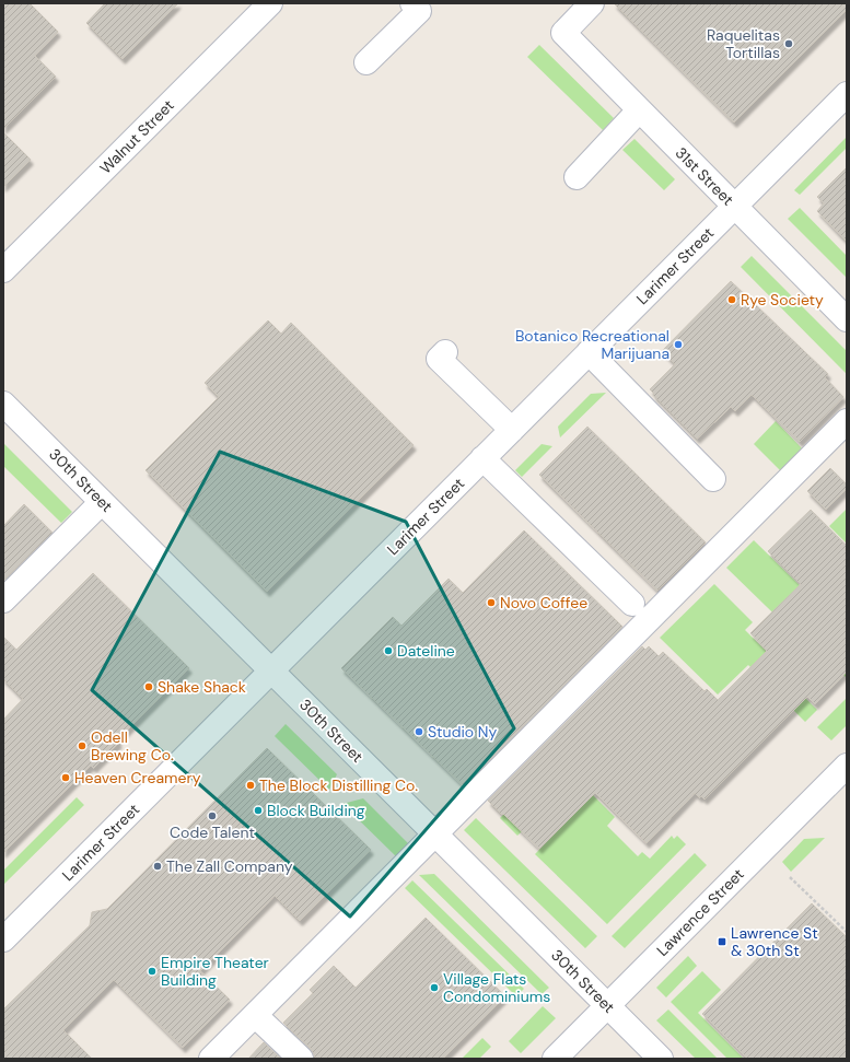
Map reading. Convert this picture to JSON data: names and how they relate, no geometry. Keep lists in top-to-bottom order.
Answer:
{
  "streets": {
    "street": [
      "Walnut Street",
      "31st Street",
      "Larimer Street",
      "30th Street",
      "Lawrence Street"
    ]
  },
  "crossings": [
    ["31st Street", "Larimer Street"],
    ["Larimer Street", "30th Street"],
    ["30th Street", "Lawrence Street"]
  ],
  "places": {
    "other": [
      "Raquelitas Tortillas",
      "Rye Society",
      "Botanico Recreational Marijuana",
      "Novo Coffee",
      "Dateline",
      "Shake Shack",
      "Studio Ny",
      "Odell Brewing Co.",
      "Heaven Creamery",
      "The Block Distilling Co.",
      "Block Building",
      "Code Talent",
      "The Zall Company",
      "Empire Theater Building",
      "Village Flats Condominiums"
    ],
    "transit": ["Lawrence St & 30th St"]
  }
}
